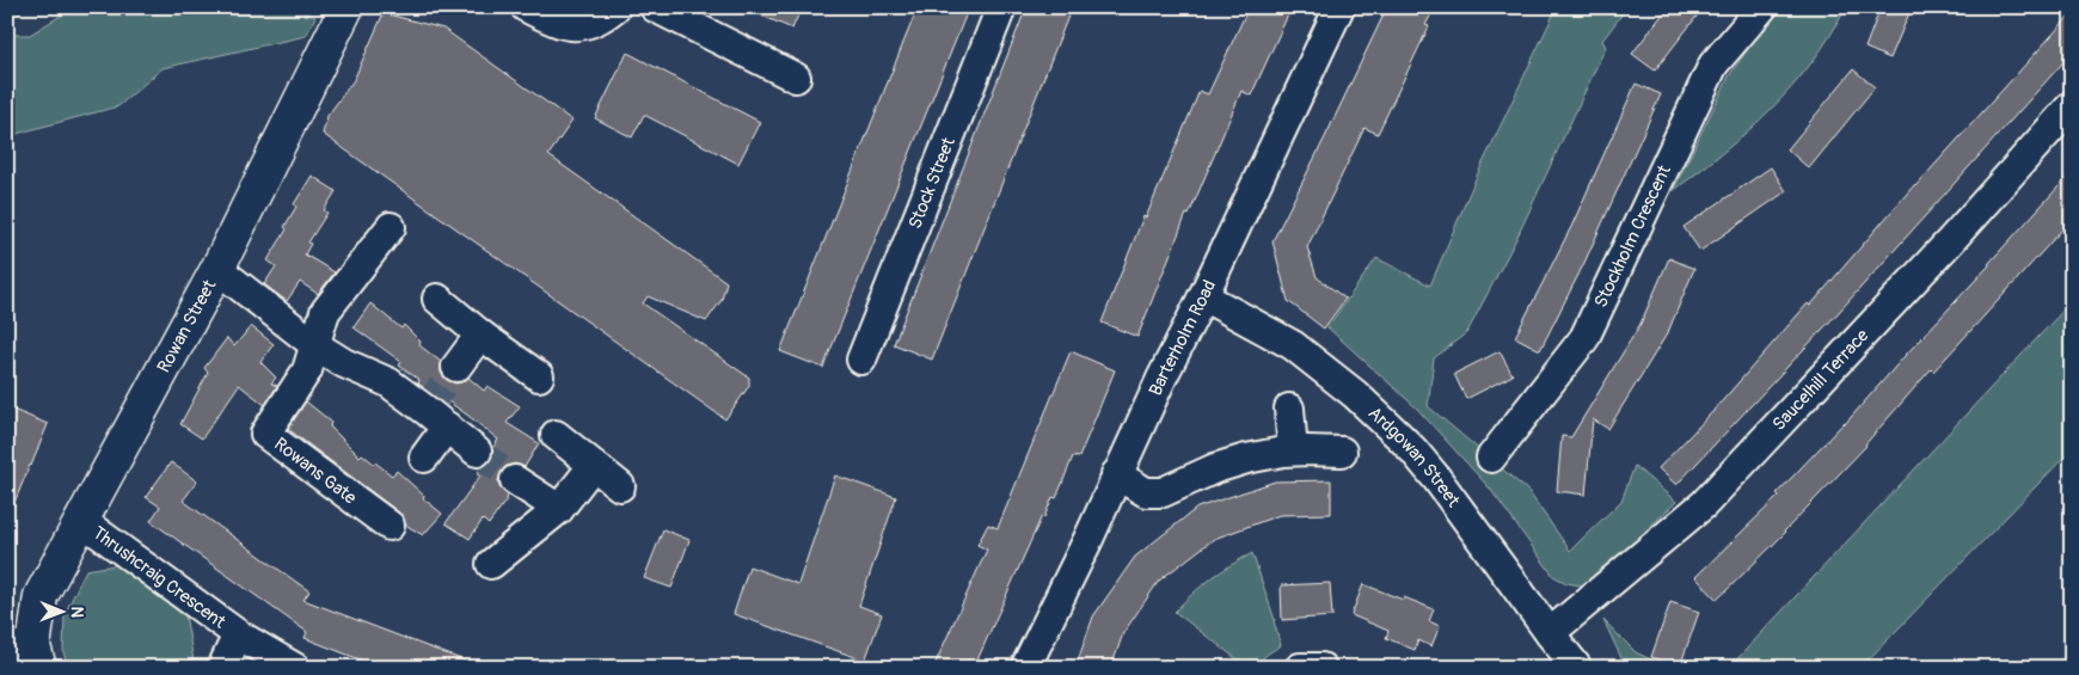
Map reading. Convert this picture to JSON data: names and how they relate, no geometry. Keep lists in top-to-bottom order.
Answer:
{
  "streets": {
    "street": [
      "Stock Street",
      "Stockholm Crescent",
      "Rowan Street",
      "Barterholm Road",
      "Saucelhill Terrace",
      "Ardgowan Street",
      "Rowans Gate",
      "Thrushcraig Crescent"
    ]
  },
  "crossings": [
    ["Rowan Street", "Thrushcraig Crescent"],
    ["Barterholm Road", "Ardgowan Street"],
    ["Saucelhill Terrace", "Ardgowan Street"]
  ],
  "north": "right"
}
